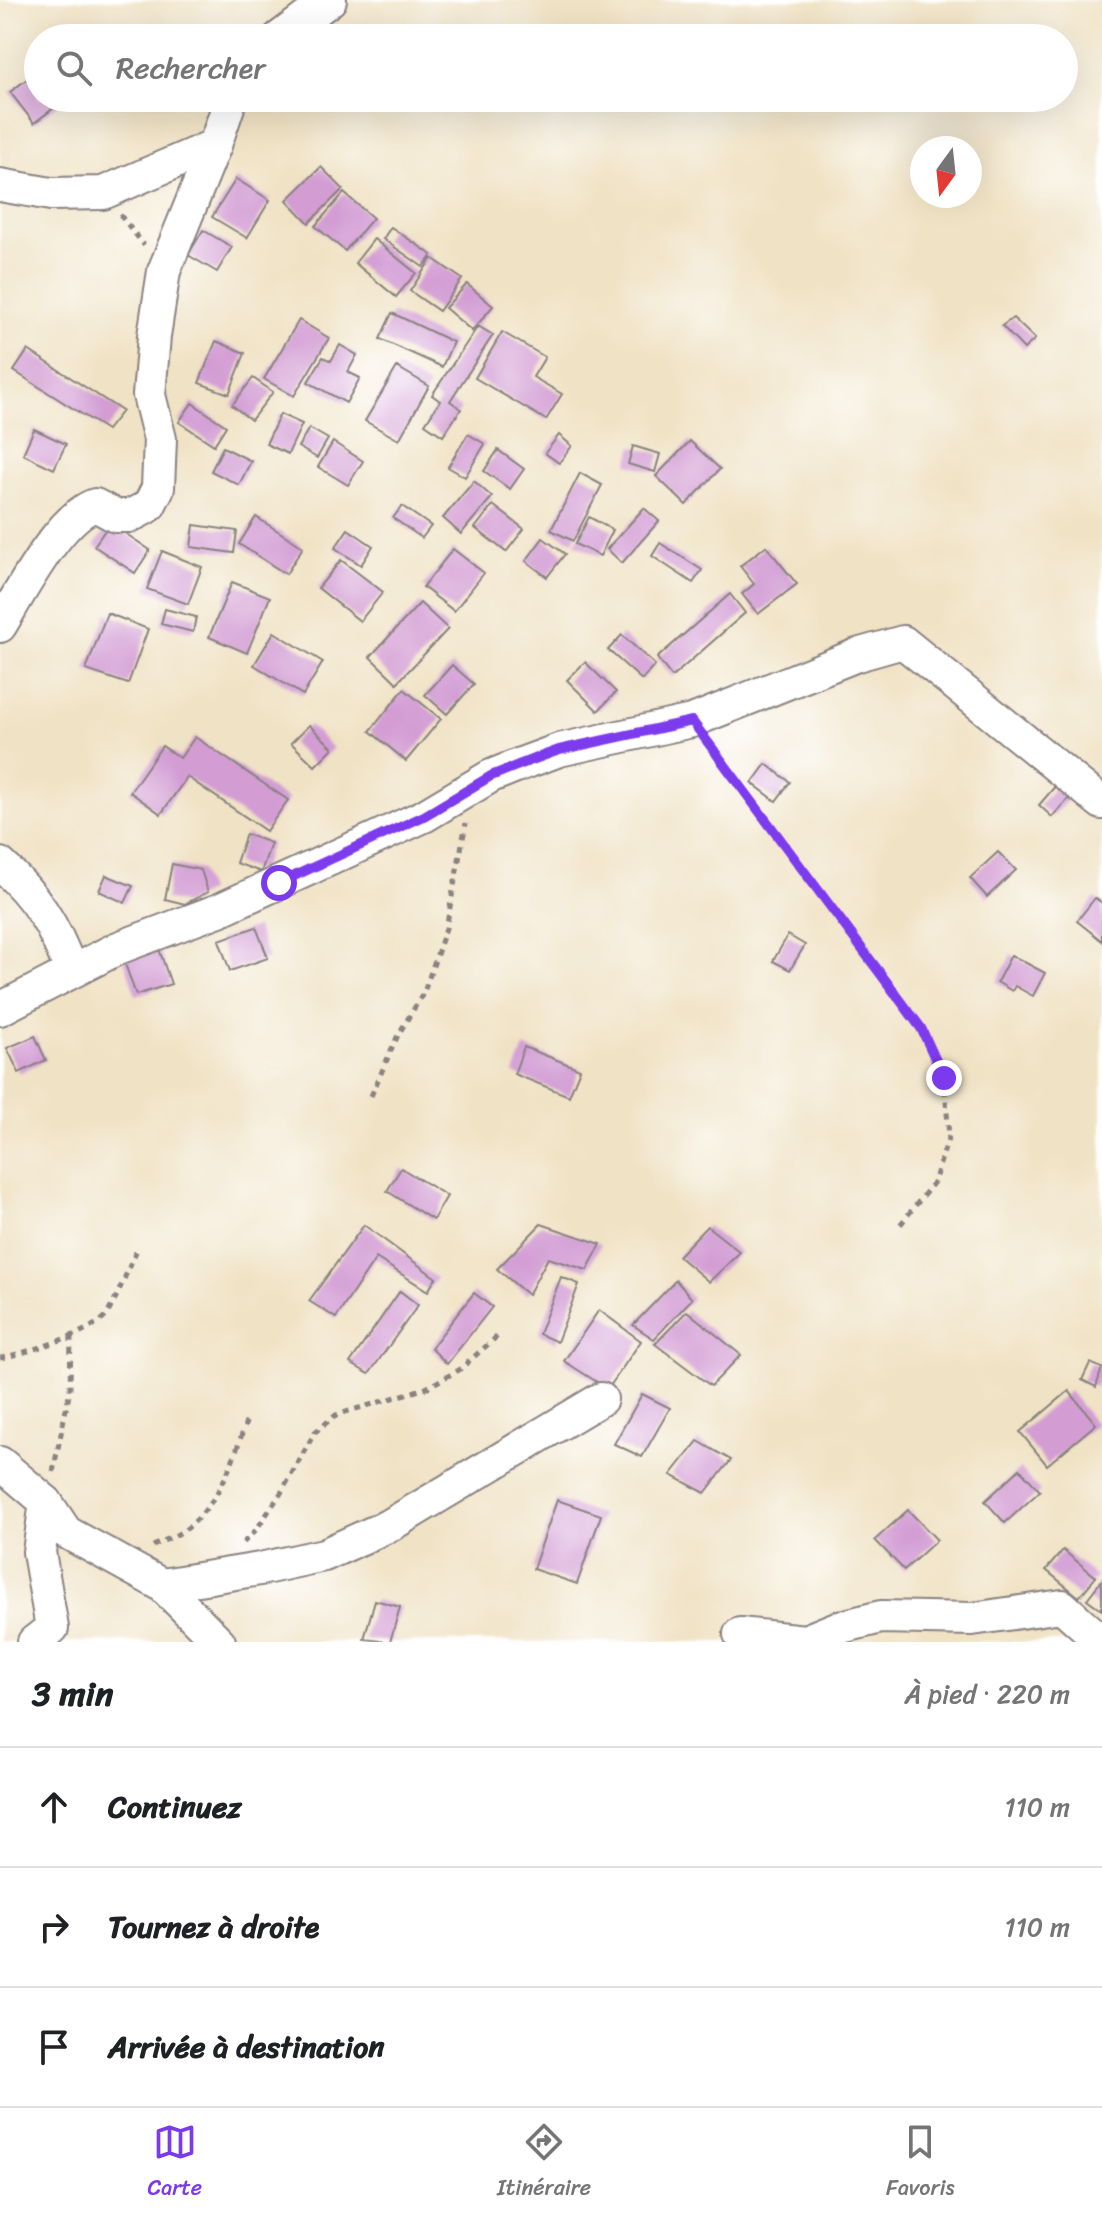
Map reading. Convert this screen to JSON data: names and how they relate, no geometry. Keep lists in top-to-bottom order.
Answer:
{
  "north": "bottom",
  "page": {
    "search": "Rechercher",
    "heading": ["3 min", "À pied · 220 m"],
    "list": [
      ["Continuez", "110 m"],
      ["Tournez à droite", "110 m"],
      "Arrivée à destination"
    ],
    "nav": ["Carte", "Itinéraire", "Favoris"]
  }
}
